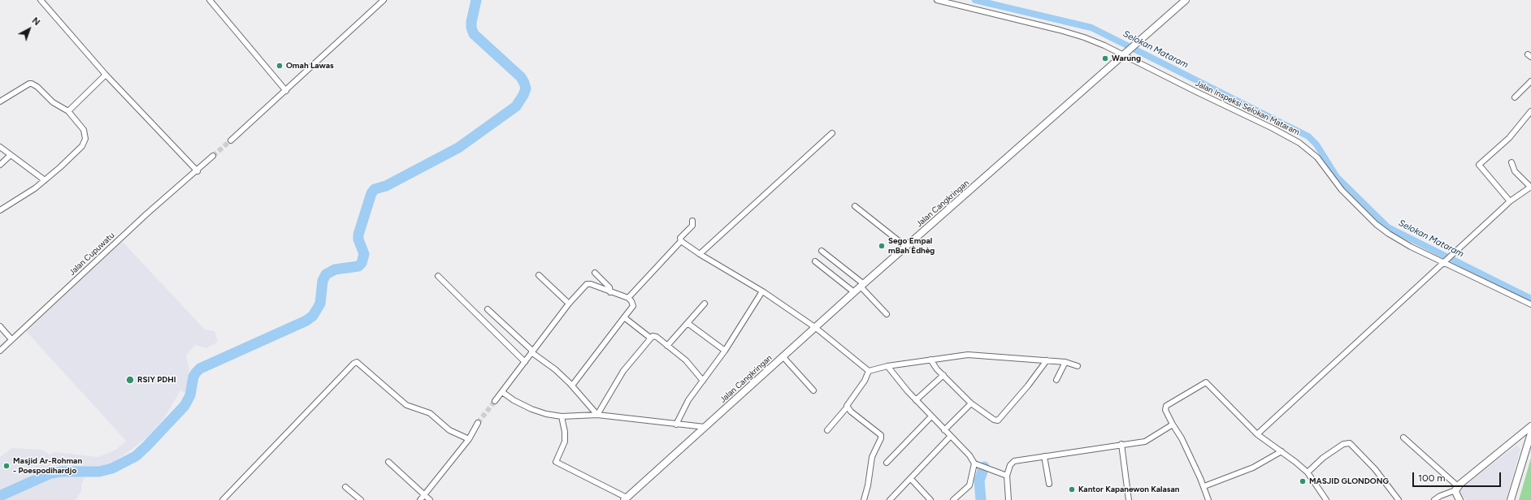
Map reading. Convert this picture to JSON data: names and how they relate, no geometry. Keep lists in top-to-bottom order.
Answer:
{
  "streets": {
    "main road": ["Jalan Cangkringan"],
    "street": ["Jalan Inspeksi Selokan Mataram", "Jalan Cupuwatu"]
  },
  "crossings": [
    ["Jalan Inspeksi Selokan Mataram", "Jalan Cangkringan"]
  ],
  "water": ["Selokan Mataram"],
  "places": [
    "Warung",
    "Omah Lawas",
    "Sego Empal mBah Èdhèg",
    "RSIY PDHI",
    "Masjid Ar-Rohman - Poespodihardjo",
    "MASJID GLONDONG",
    "Kantor Kapanewon Kalasan"
  ],
  "scale_bar": "100 m",
  "north": "top right"
}
